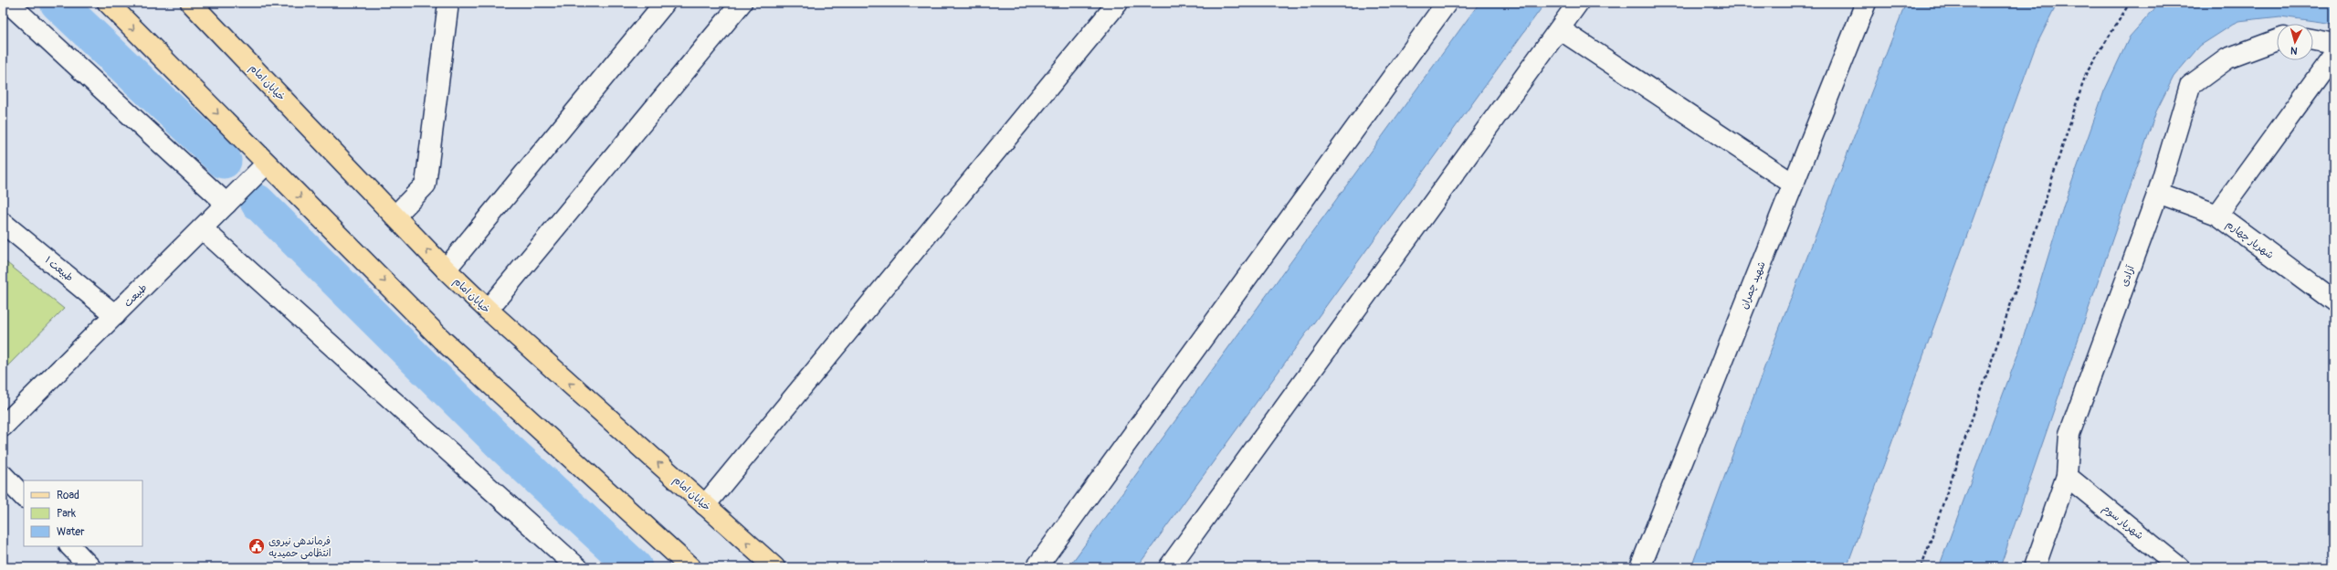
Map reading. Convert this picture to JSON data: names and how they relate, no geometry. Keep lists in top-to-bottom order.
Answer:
{
  "streets": {
    "main road": ["خیابان امام"],
    "street": [
      "شهریار چهارم",
      "طبیعت ۱",
      "آزادی",
      "شهید چمران",
      "طبیعت",
      "شهریار سوم"
    ]
  },
  "crossings": [
    ["شهریار چهارم", "آزادی"],
    ["طبیعت ۱", "طبیعت"],
    ["آزادی", "شهریار سوم"]
  ],
  "places": {
    "public building": ["فرماندهی نیروی انتظامی حمیدیه"]
  },
  "legend": ["Road", "Park", "Water"],
  "north": "bottom"
}
